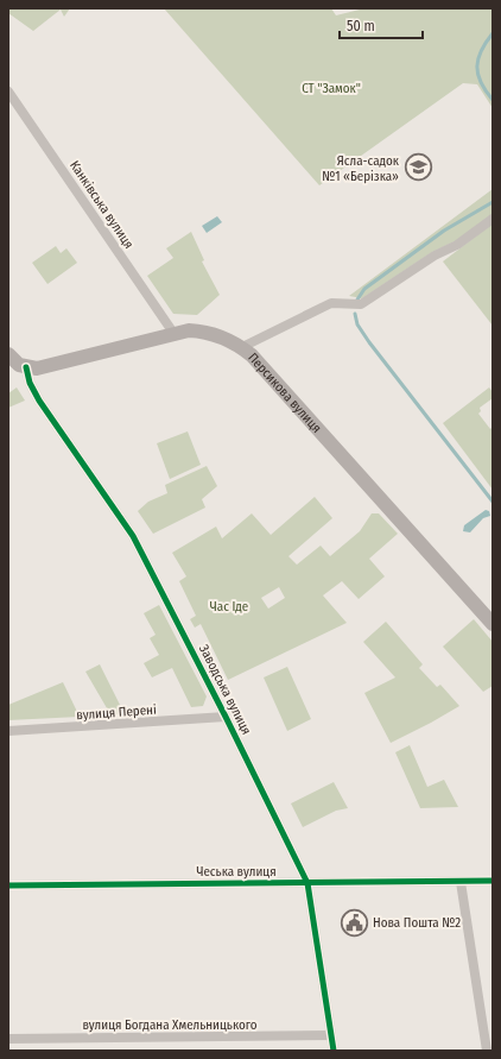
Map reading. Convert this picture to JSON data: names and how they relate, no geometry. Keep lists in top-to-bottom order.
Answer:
{
  "streets": {
    "main road": ["Персикова вулиця"],
    "street": [
      "Канківська вулиця",
      "Заводська вулиця",
      "вулиця Перені",
      "Чеська вулиця",
      "вулиця Богдана Хмельницького"
    ]
  },
  "crossings": [
    ["Канківська вулиця", "Персикова вулиця"],
    ["Персикова вулиця", "Заводська вулиця"],
    ["Заводська вулиця", "вулиця Перені"],
    ["Заводська вулиця", "Чеська вулиця"],
    ["Заводська вулиця", "вулиця Богдана Хмельницького"]
  ],
  "parks": ["СТ \"Замок\"", "Час Іде"],
  "places": {
    "school or university": ["Ясла-садок №1 «Берізка»"],
    "public building": ["Нова Пошта №2"]
  },
  "scale_bar": "50 m"
}
